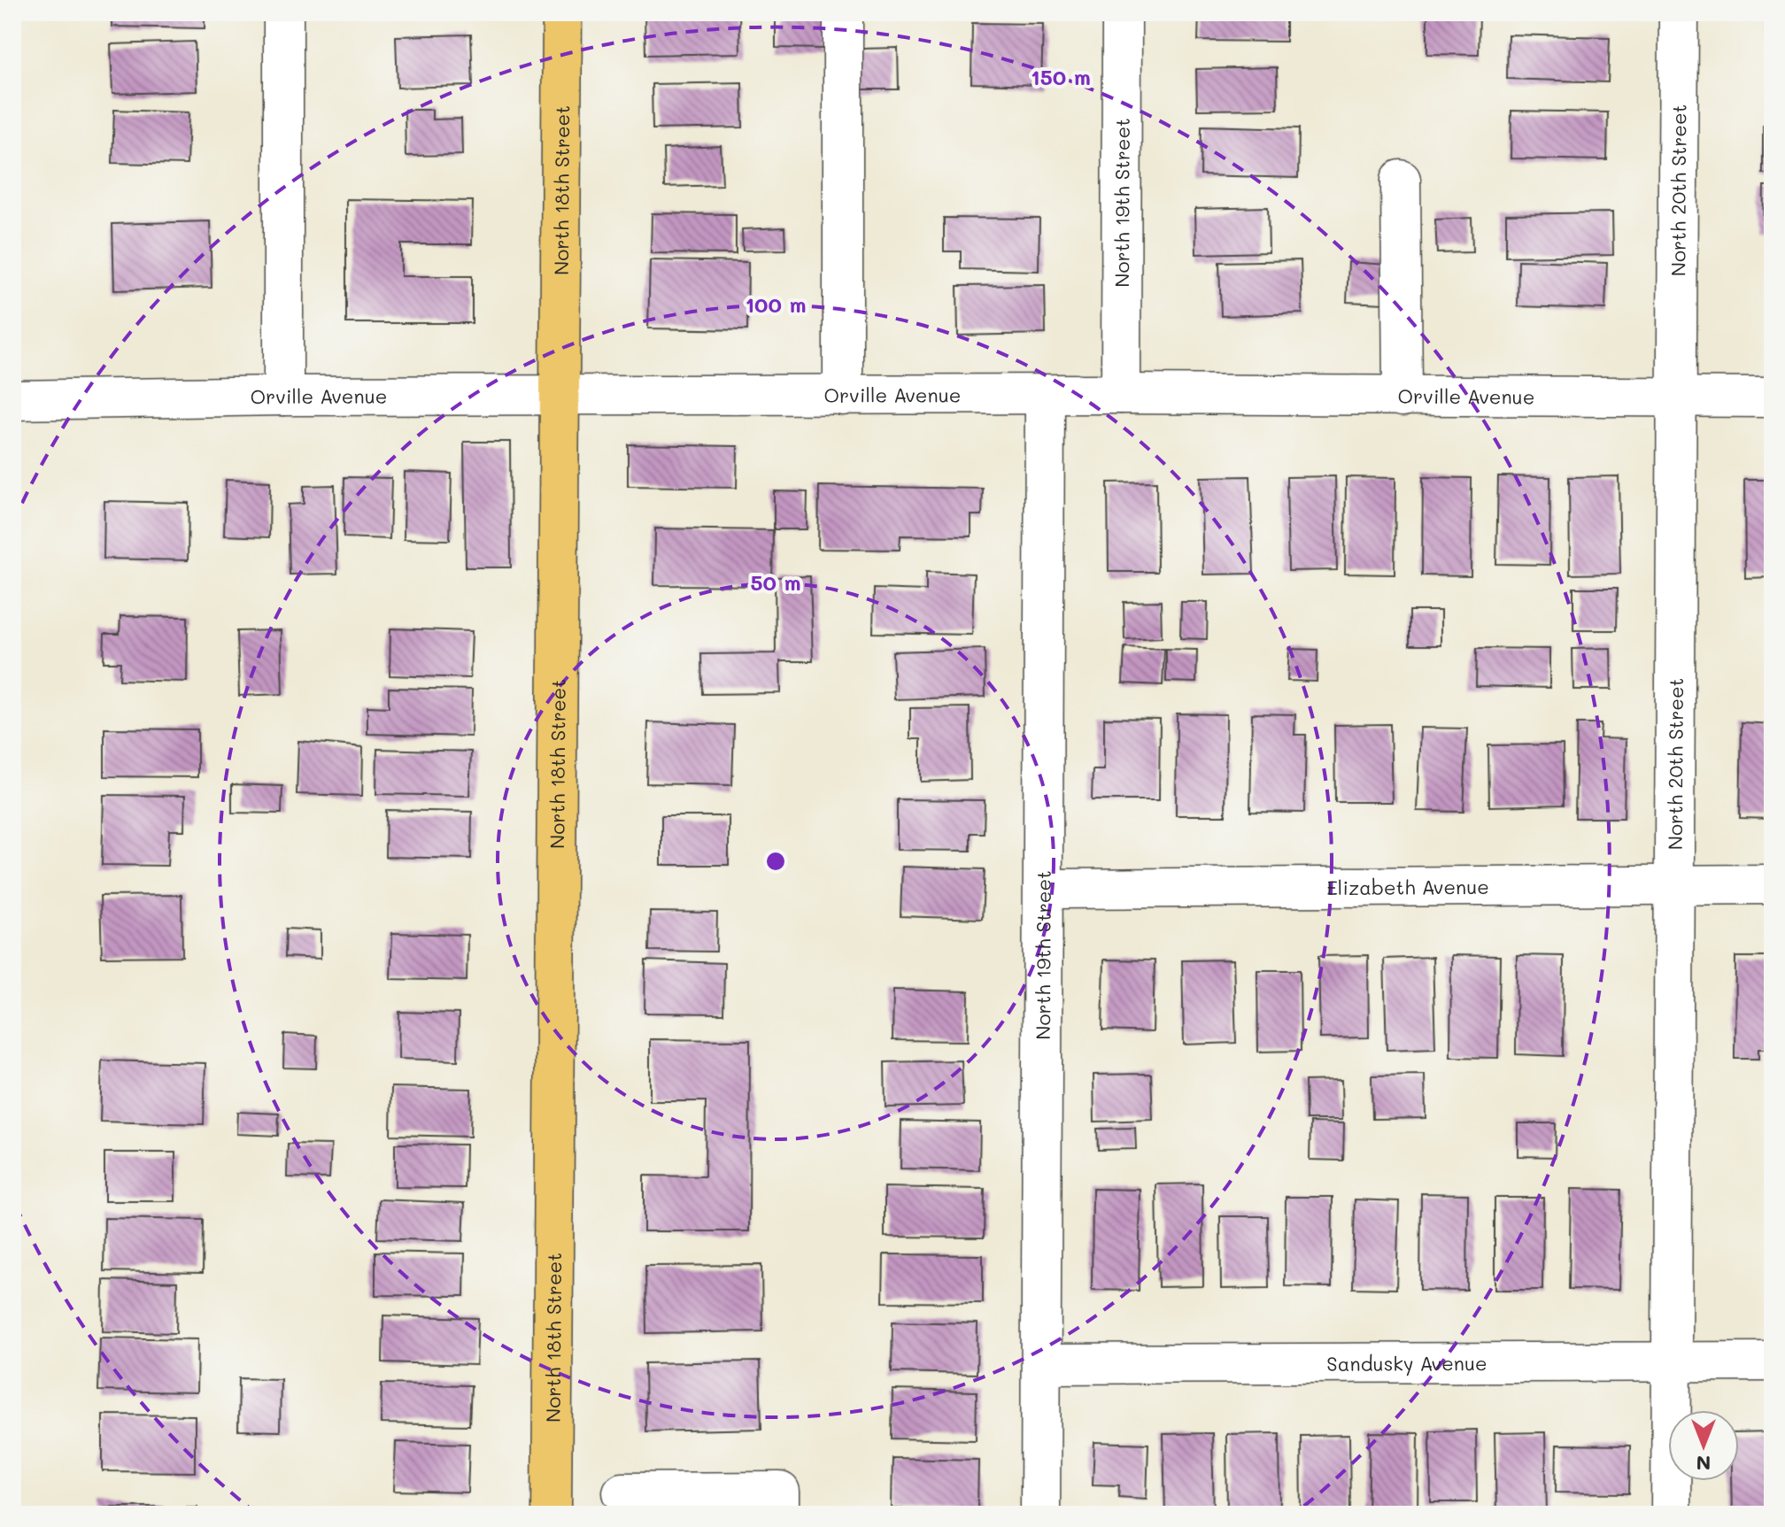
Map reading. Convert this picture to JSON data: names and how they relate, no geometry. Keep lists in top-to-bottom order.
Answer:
{
  "streets": {
    "main road": ["North 18th Street"],
    "street": [
      "North 20th Street",
      "North 19th Street",
      "Orville Avenue",
      "Elizabeth Avenue",
      "Sandusky Avenue"
    ]
  },
  "crossings": [
    ["North 18th Street", "Orville Avenue"],
    ["North 20th Street", "Orville Avenue"],
    ["North 20th Street", "Elizabeth Avenue"],
    ["North 20th Street", "Sandusky Avenue"],
    ["North 19th Street", "Orville Avenue"],
    ["North 19th Street", "Elizabeth Avenue"],
    ["North 19th Street", "Sandusky Avenue"]
  ],
  "north": "bottom",
  "rings": ["150 m", "100 m", "50 m"]
}
